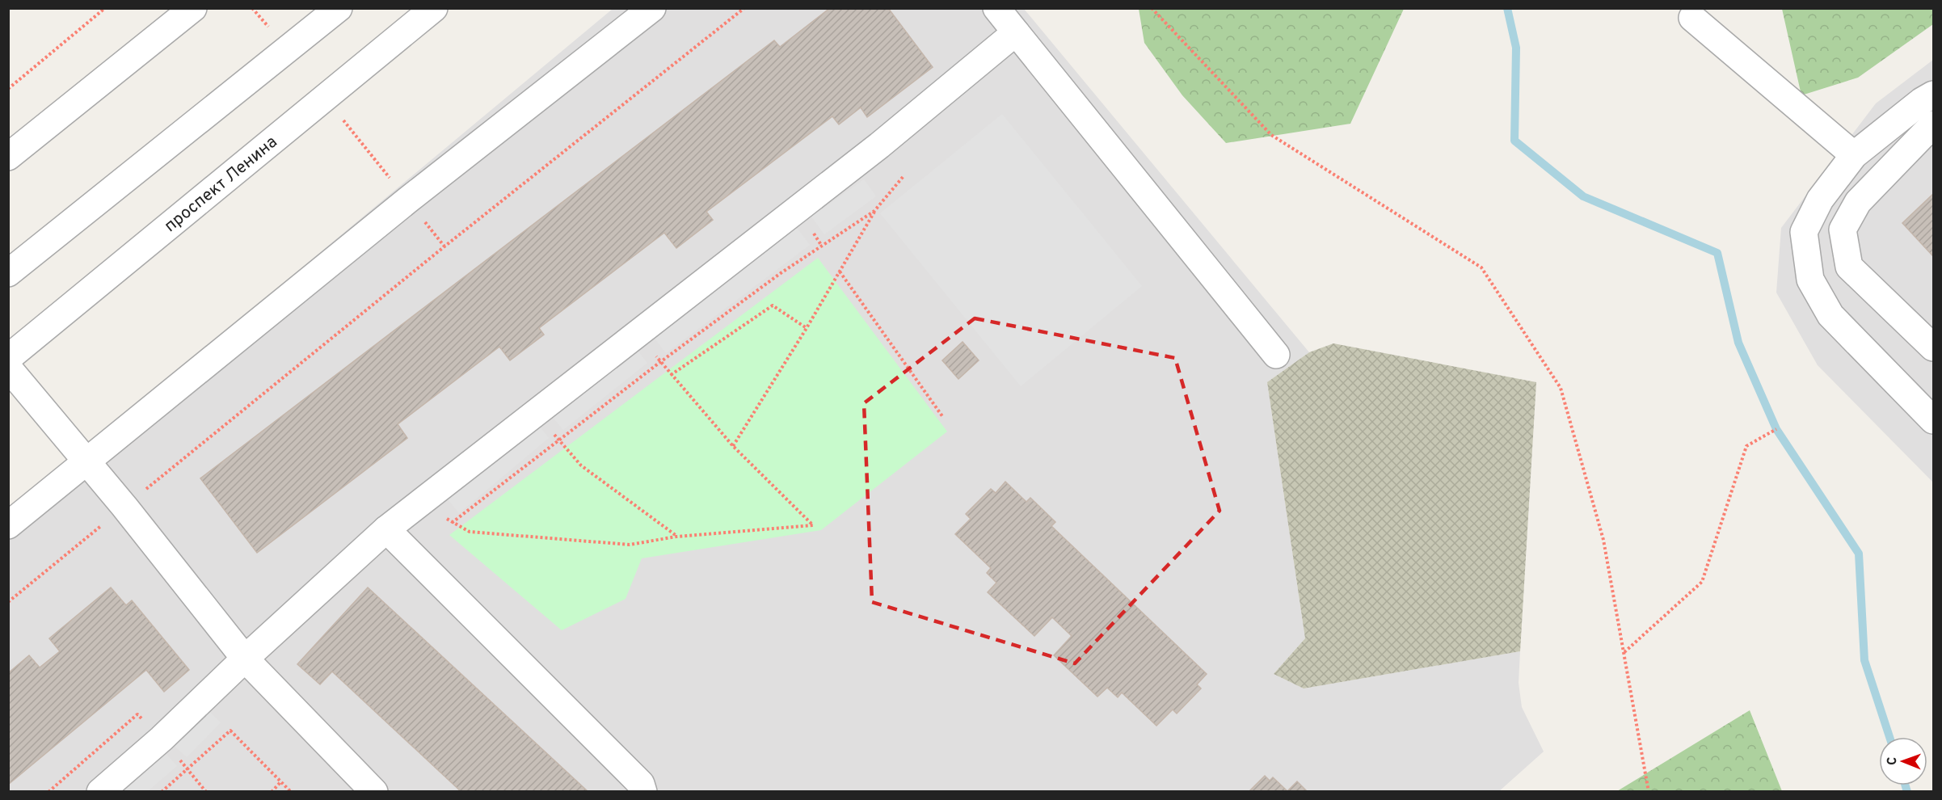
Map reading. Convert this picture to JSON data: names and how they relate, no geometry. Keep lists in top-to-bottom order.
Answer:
{
  "streets": {
    "street": ["проспект Ленина"]
  },
  "north": "left"
}
